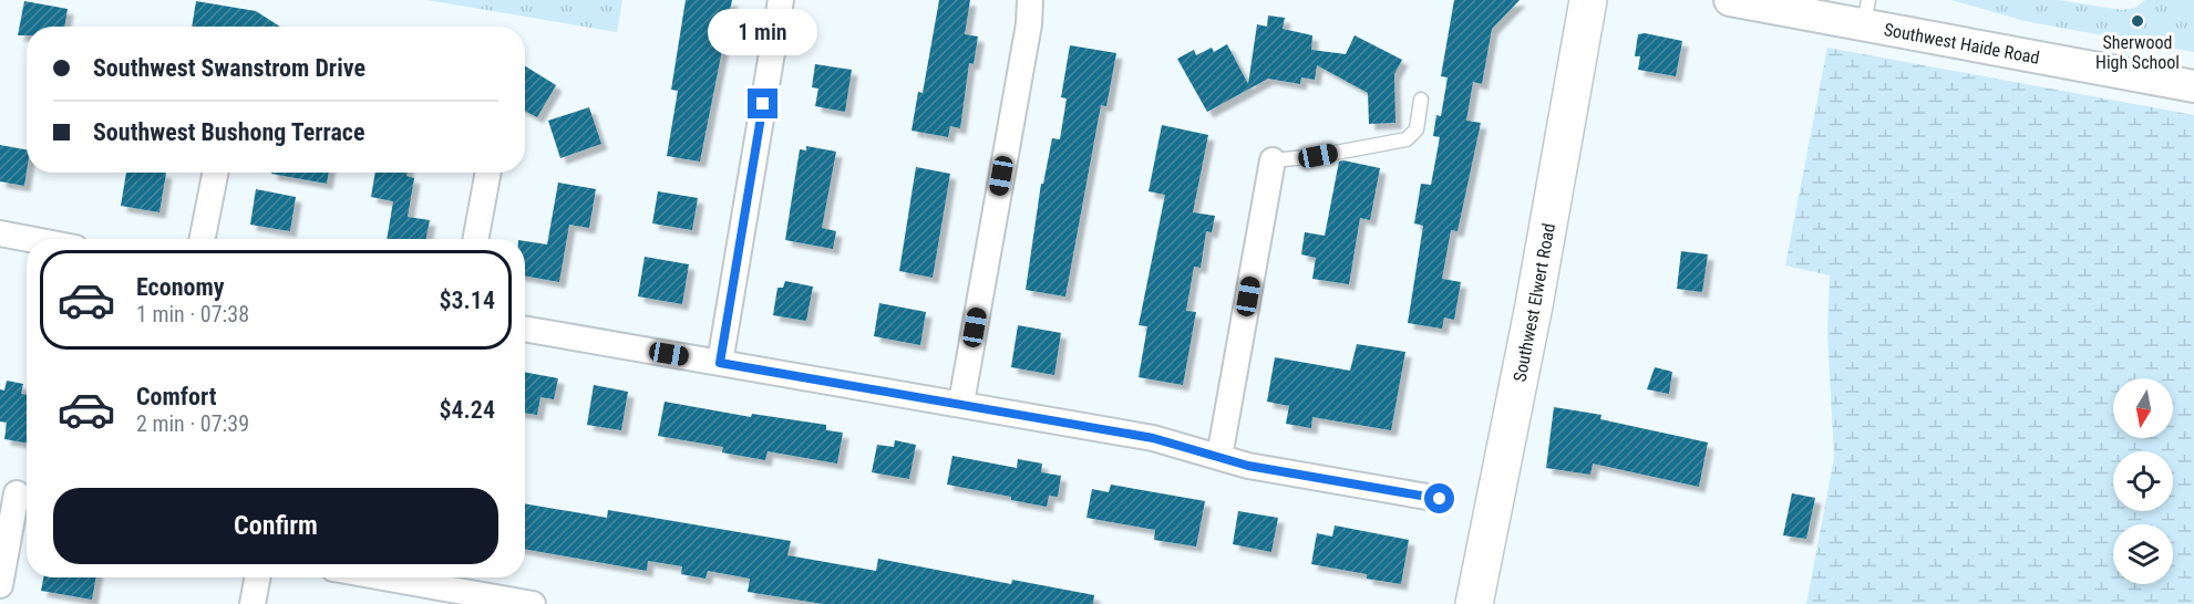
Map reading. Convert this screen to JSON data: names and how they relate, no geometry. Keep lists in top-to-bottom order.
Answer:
{
  "streets": {
    "main road": ["Southwest Elwert Road"],
    "street": ["Southwest Haide Road"]
  },
  "places": ["Sherwood High School"],
  "north": "bottom",
  "page": {
    "bubble": "1 min",
    "banner": ["Southwest Swanstrom Drive", "Southwest Bushong Terrace"],
    "list": [
      {
        "name": "Economy",
        "note": "1 min · 07:38",
        "value": "$3.14"
      },
      {
        "name": "Comfort",
        "note": "2 min · 07:39",
        "value": "$4.24"
      }
    ],
    "buttons": "Confirm"
  }
}
